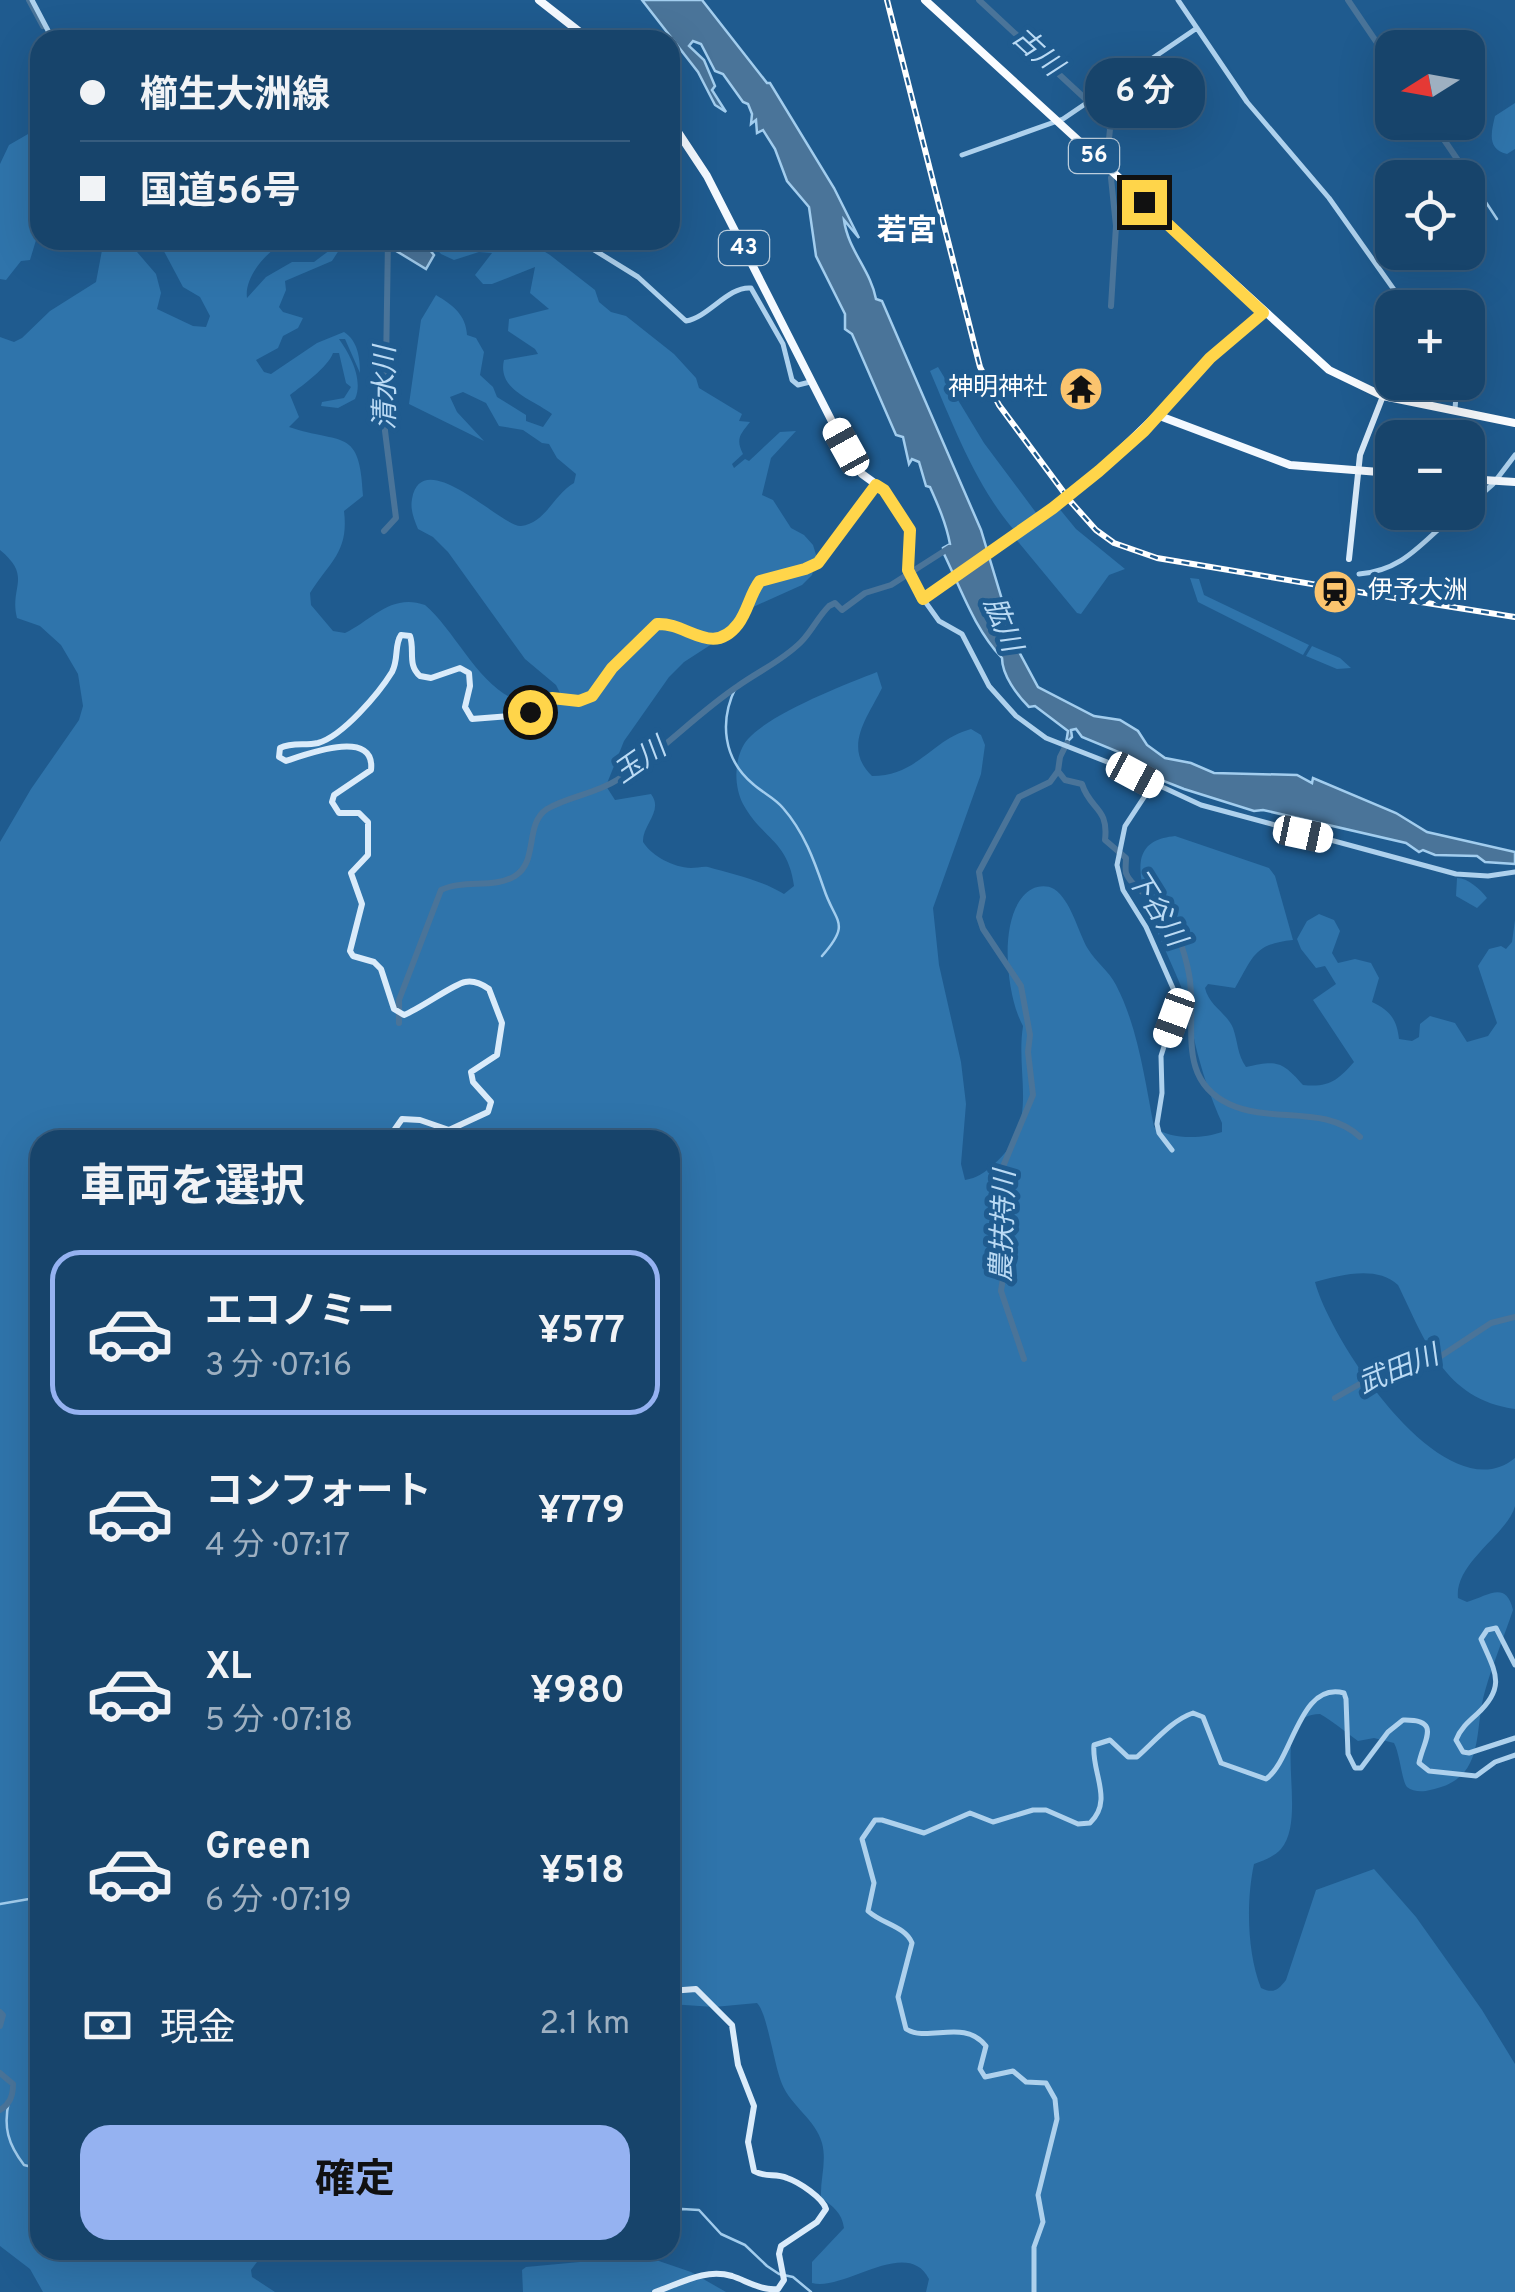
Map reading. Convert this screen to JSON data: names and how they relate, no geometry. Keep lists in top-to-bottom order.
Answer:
{
  "streets": {
    "highway": ["56"],
    "main road": ["43"]
  },
  "districts": ["若宮"],
  "water": [
    "古川",
    "清水川",
    "肱川",
    "玉川",
    "下谷川",
    "農扶持川",
    "武田川"
  ],
  "places": {
    "temple": ["神明神社"],
    "station": ["伊予大洲"]
  },
  "north": "left",
  "page": {
    "map_buttons": ["+", "−"],
    "banner": ["櫛生大洲線", "国道56号"],
    "bubble": "6 分",
    "heading": "車両を選択",
    "list": [
      {
        "name": "エコノミー",
        "note": "3 分 · 07:16",
        "value": "¥577"
      },
      {
        "name": "コンフォート",
        "note": "4 分 · 07:17",
        "value": "¥779"
      },
      {
        "name": "XL",
        "note": "5 分 · 07:18",
        "value": "¥980"
      },
      {
        "name": "Green",
        "note": "6 分 · 07:19",
        "value": "¥518"
      }
    ],
    "pay": ["現金", "2.1 km"],
    "buttons": "確定"
  }
}
